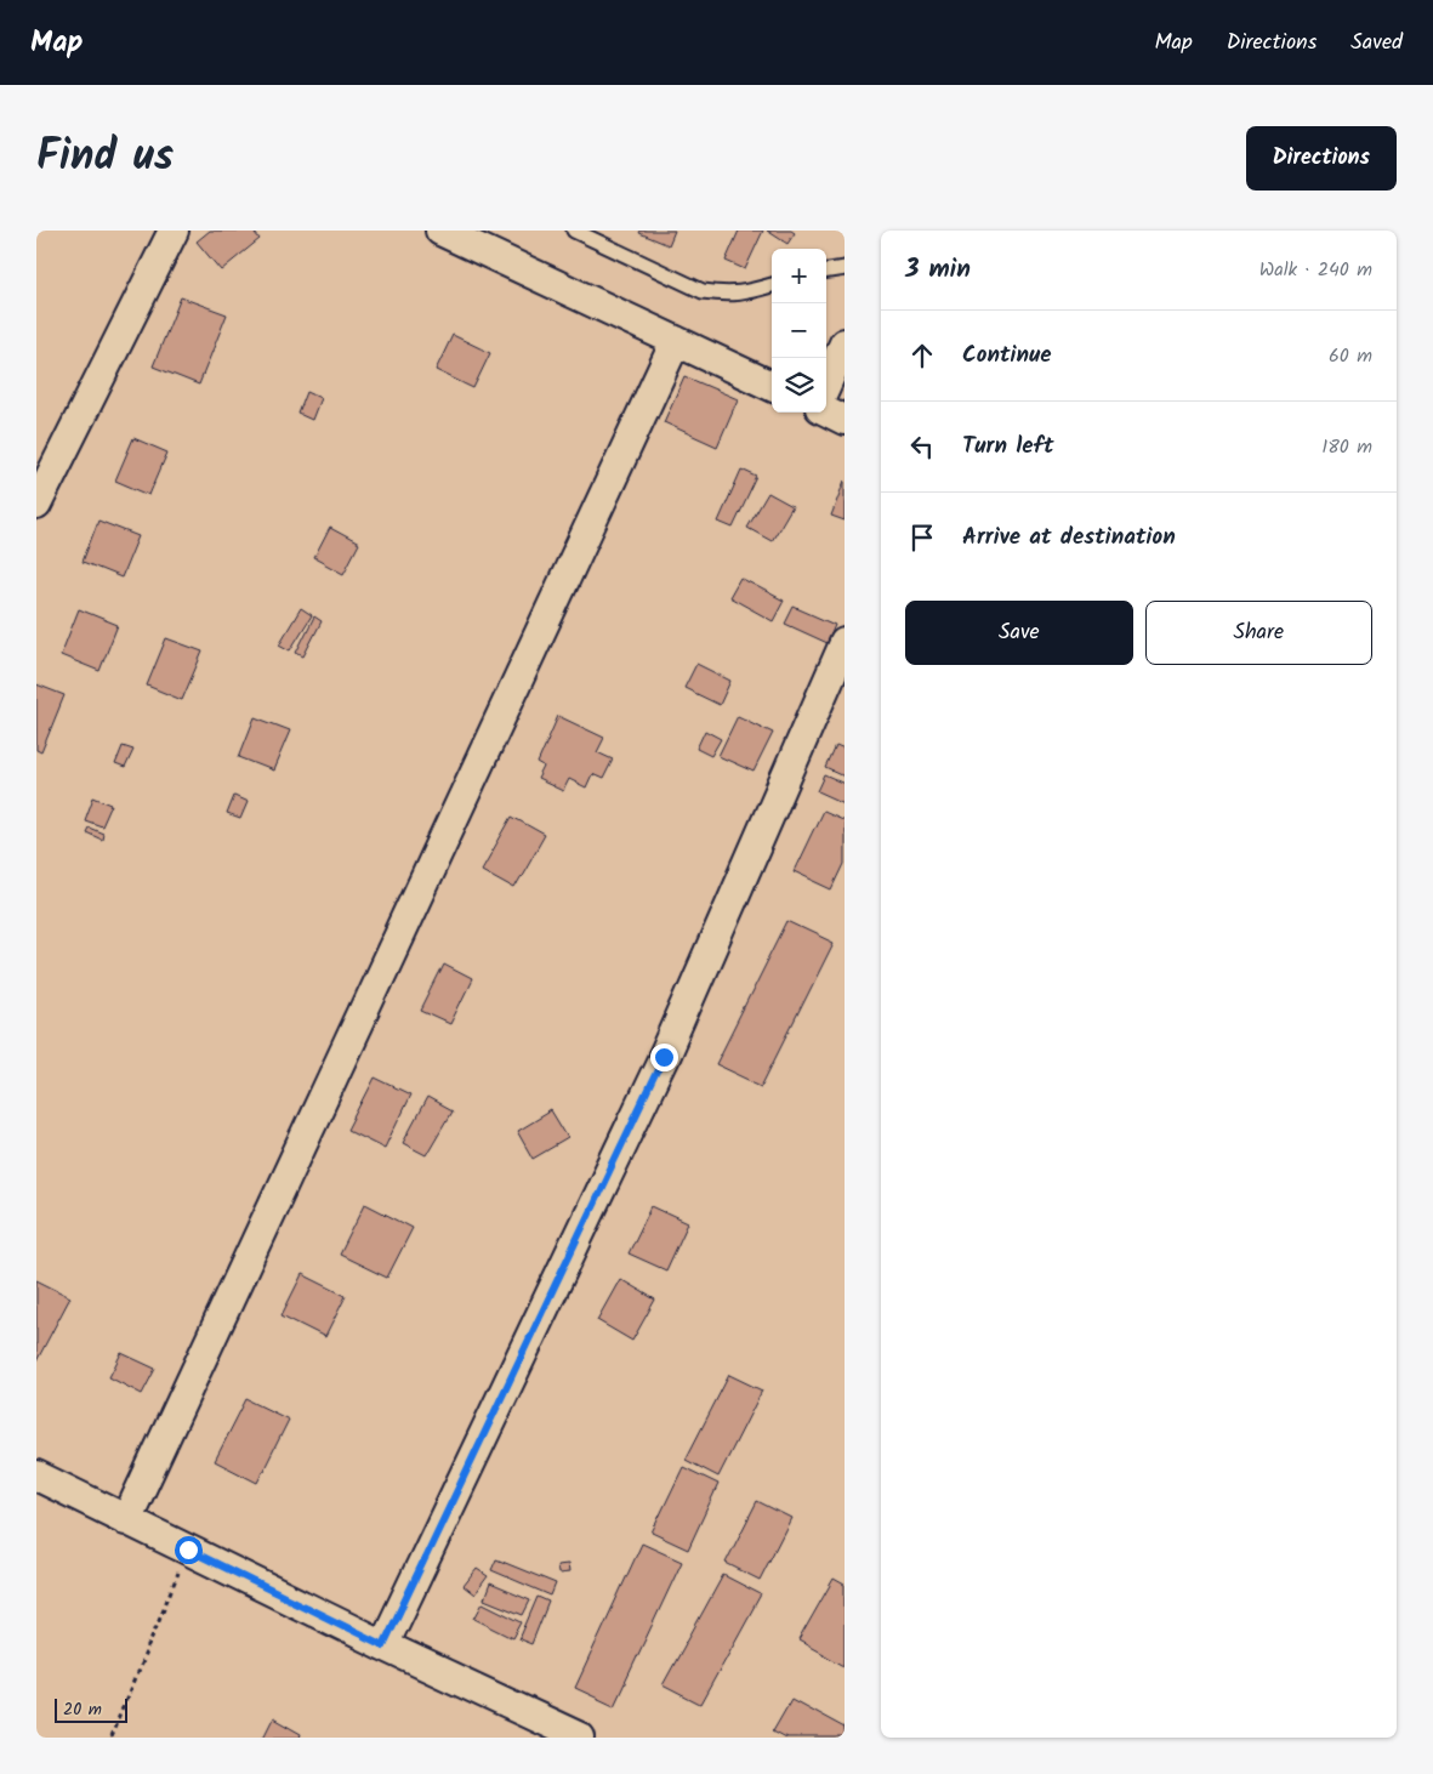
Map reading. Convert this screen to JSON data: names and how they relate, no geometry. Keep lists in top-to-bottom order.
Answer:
{
  "scale_bar": "20 m",
  "page": {
    "header": "Map",
    "nav": ["Map", "Directions", "Saved"],
    "title": "Find us",
    "buttons": [
      "Directions",
      ["Save", "Share"]
    ],
    "heading": ["3 min", "Walk · 240 m"],
    "map_buttons": ["+", "−"],
    "list": [
      ["Continue", "60 m"],
      ["Turn left", "180 m"],
      "Arrive at destination"
    ],
    "scale": "20 m"
  }
}
